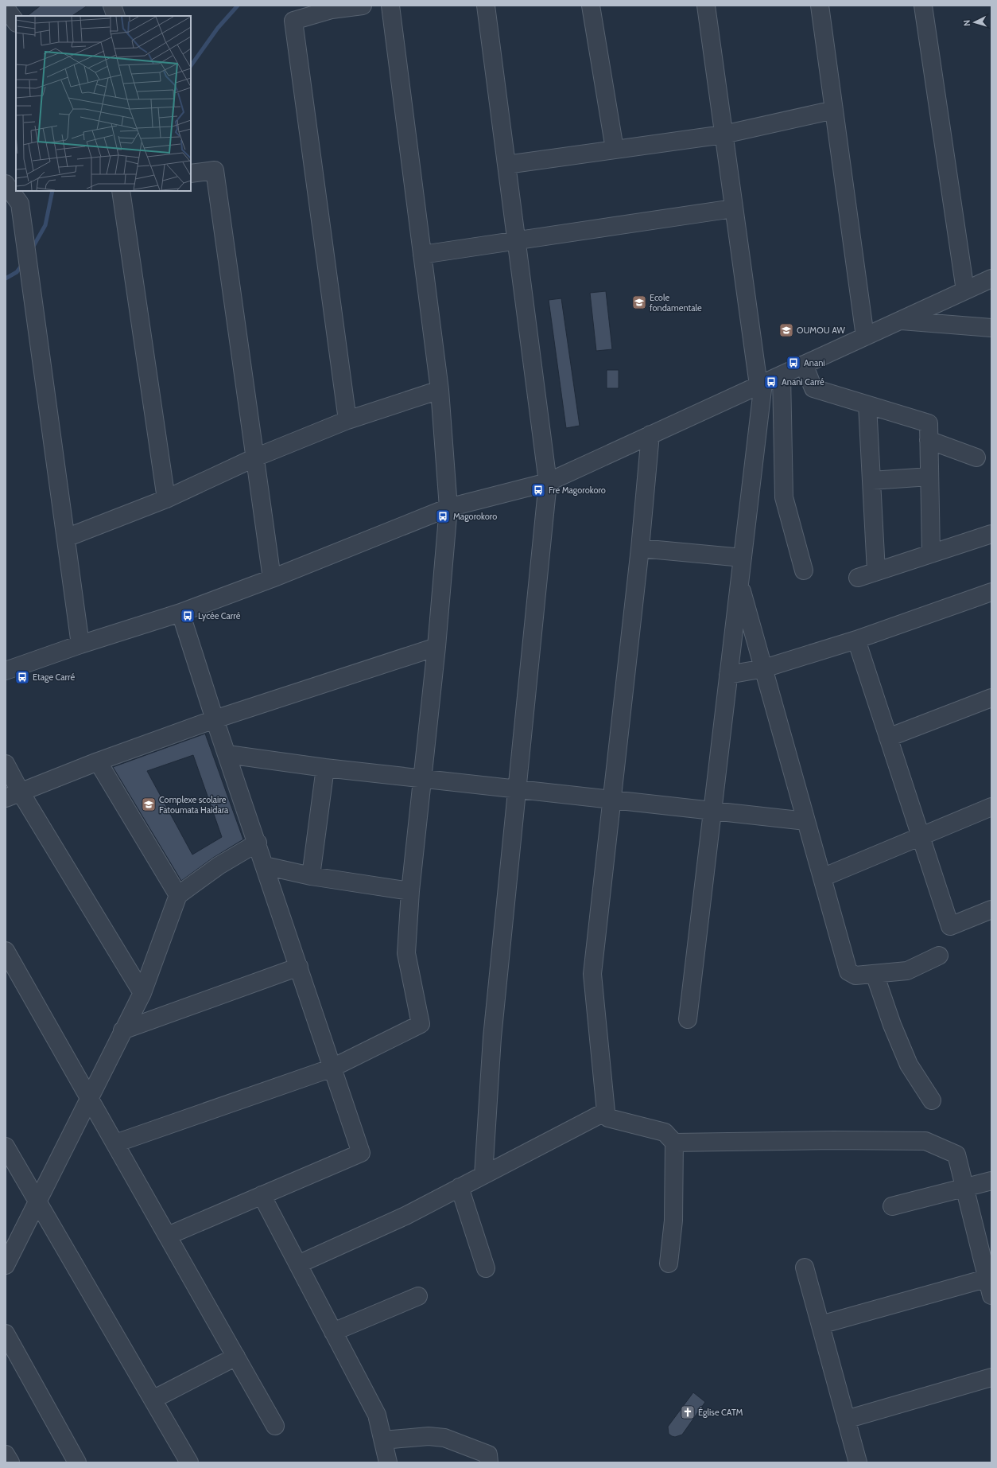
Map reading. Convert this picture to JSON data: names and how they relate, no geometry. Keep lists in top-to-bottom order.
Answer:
{
  "places": {
    "school or university": ["Ecole fondamentale", "OUMOU AW", "Complexe scolaire Fatoumata Haidara"],
    "bus stop": [
      "Anani",
      "Anani Carré",
      "Fre Magorokoro",
      "Magorokoro",
      "Lycée Carré",
      "Etage Carré"
    ],
    "church": ["Église CATM"]
  },
  "north": "left"
}
